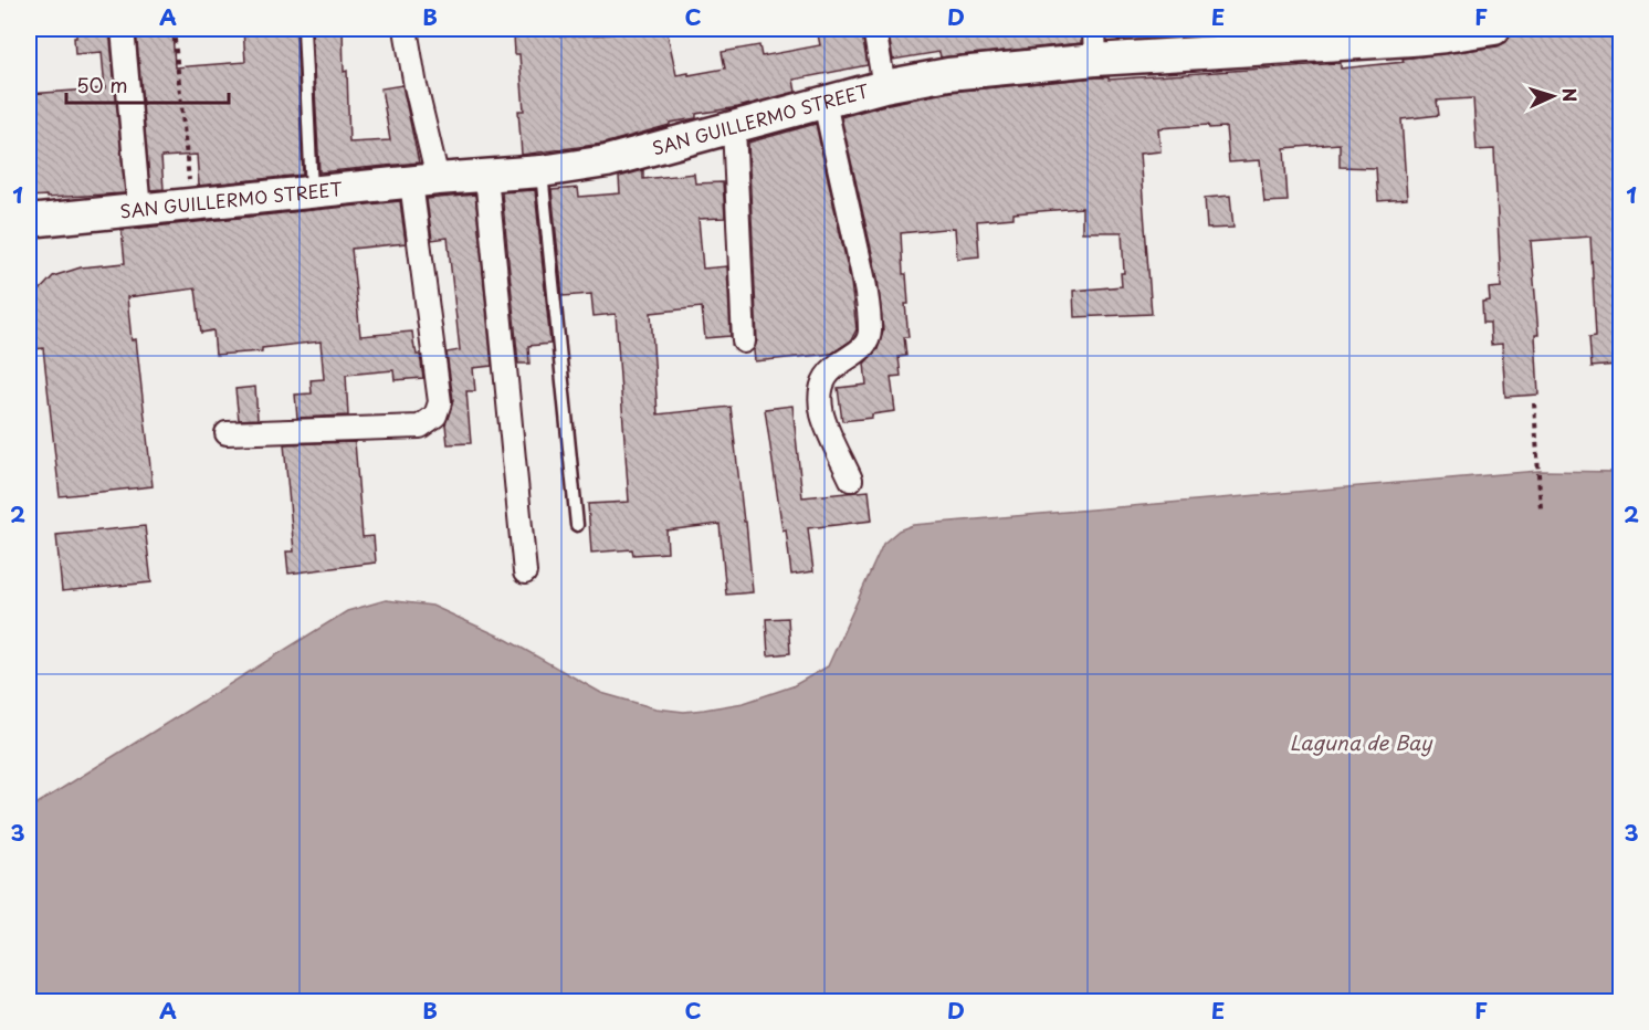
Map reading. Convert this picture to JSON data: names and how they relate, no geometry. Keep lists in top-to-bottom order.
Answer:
{
  "streets": {
    "main road": ["SAN GUILLERMO STREET"]
  },
  "water": ["Laguna de Bay"],
  "scale_bar": "50 m",
  "north": "right",
  "grid": {
    "columns": [
      "A",
      "B",
      "C",
      "D",
      "E",
      "F"
    ],
    "rows": ["1", "2", "3"]
  }
}
